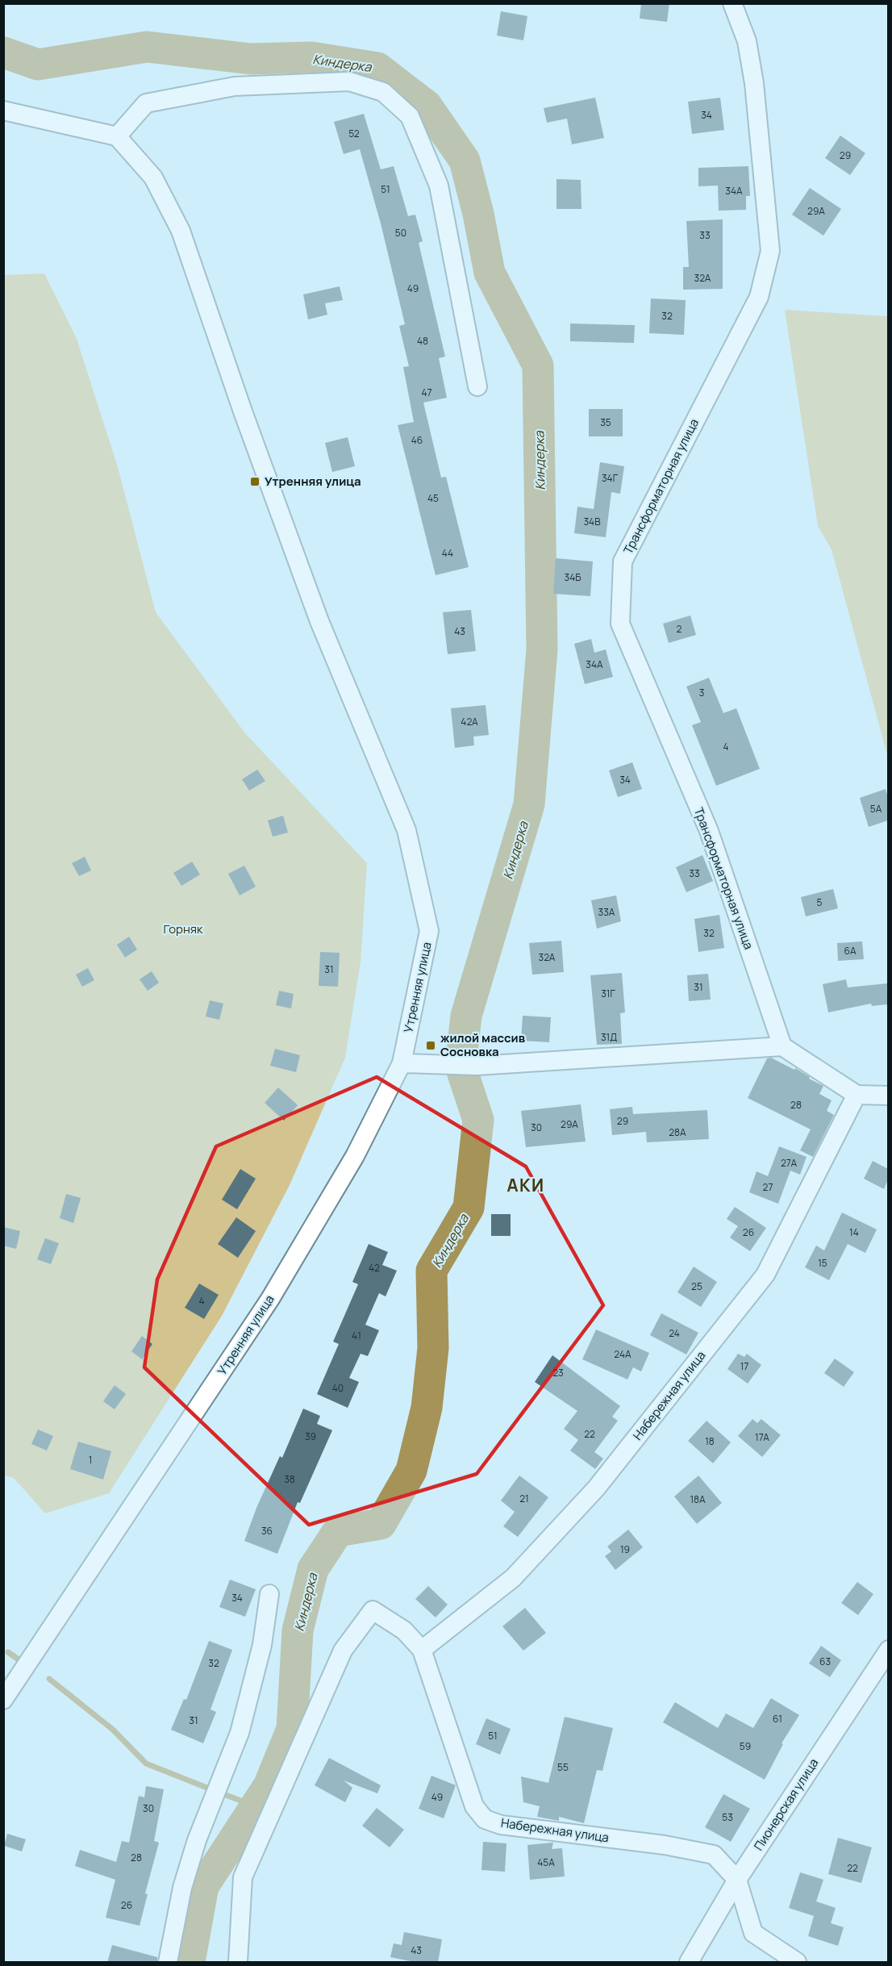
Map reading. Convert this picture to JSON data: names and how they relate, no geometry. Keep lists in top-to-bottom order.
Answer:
{
  "streets": {
    "street": [
      "Трансформаторная улица",
      "Утренняя улица",
      "Набережная улица",
      "Пионерская улица"
    ]
  },
  "crossings": [
    ["Набережная улица", "Пионерская улица"]
  ],
  "districts": ["АКИ"],
  "water": ["Киндерка"],
  "parks": ["Горняк"],
  "places": {
    "transit": ["Утренняя улица", "жилой массив Сосновка"]
  },
  "house_numbers": [
    "34",
    "52",
    "29",
    "51",
    "34А",
    "29А",
    "50",
    "33",
    "32А",
    "49",
    "32",
    "48",
    "47",
    "35",
    "46",
    "34Г",
    "45",
    "34В",
    "44",
    "34Б",
    "2",
    "43",
    "34А",
    "3",
    "42А",
    "4",
    "34",
    "5А",
    "33",
    "5",
    "33А",
    "32",
    "6А",
    "32А",
    "31",
    "31",
    "31Г",
    "31Д",
    "28",
    "29",
    "29А",
    "30",
    "28А",
    "27А",
    "27",
    "26",
    "14",
    "15",
    "42",
    "25",
    "4",
    "24",
    "41",
    "24А",
    "17",
    "23",
    "40",
    "22",
    "39",
    "17А",
    "18",
    "1",
    "38",
    "21",
    "18А",
    "36",
    "19",
    "34",
    "63",
    "32",
    "61",
    "31",
    "51",
    "59",
    "55",
    "49",
    "30",
    "53",
    "28",
    "45А",
    "22",
    "26",
    "43"
  ]
}
